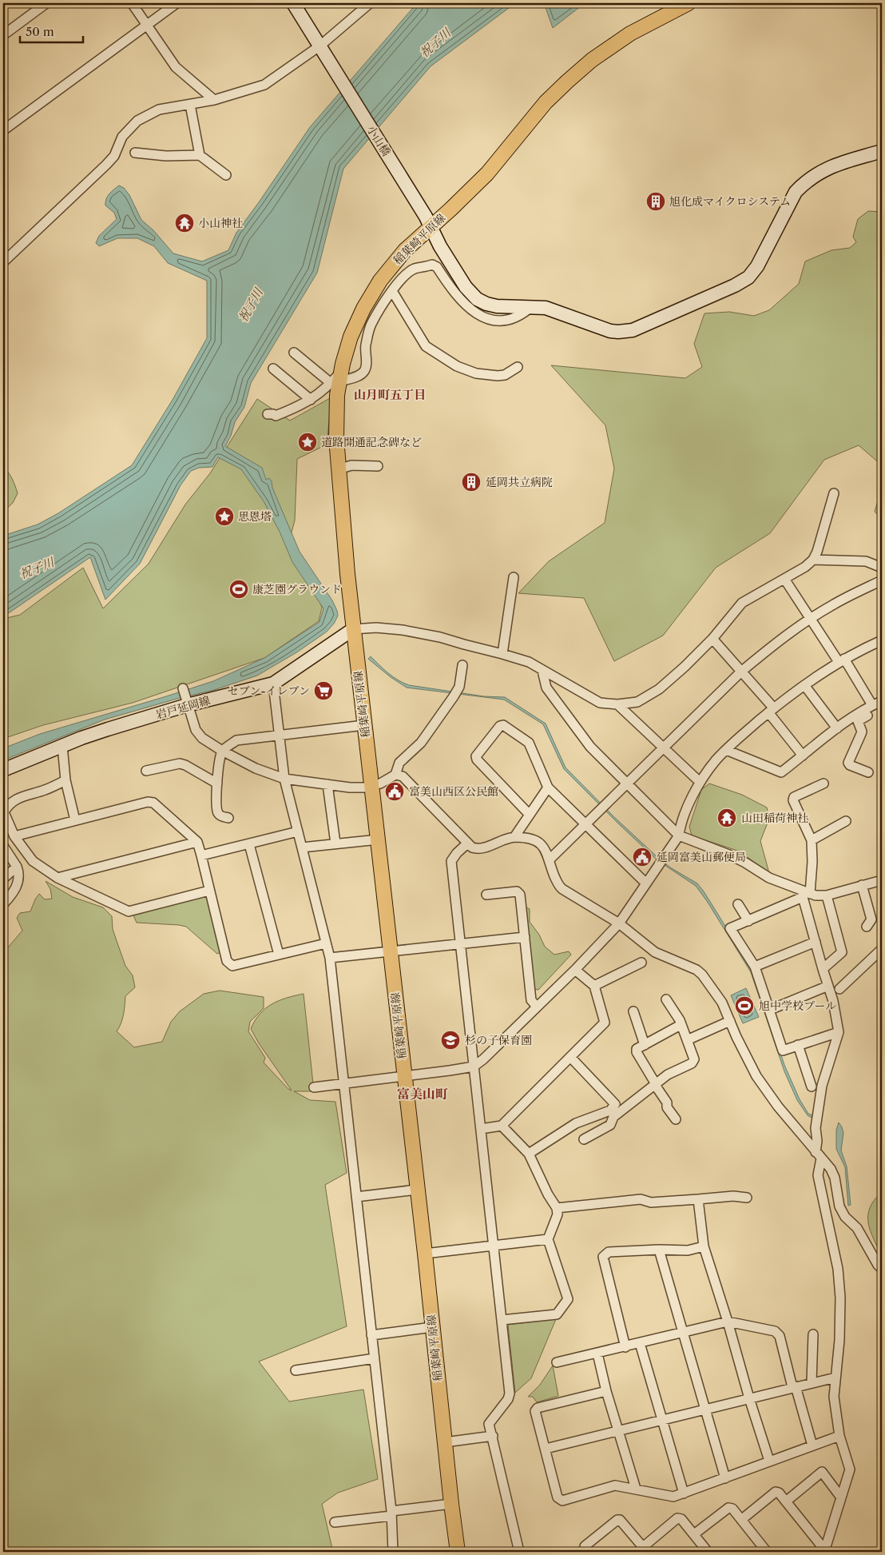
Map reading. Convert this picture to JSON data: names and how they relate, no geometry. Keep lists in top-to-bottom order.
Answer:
{
  "streets": {
    "main road": ["稲葉崎平原線"],
    "street": ["小山橋", "岩戸延岡線"]
  },
  "crossings": [
    ["小山橋", "稲葉崎平原線"],
    ["稲葉崎平原線", "岩戸延岡線"]
  ],
  "districts": ["山月町五丁目", "富美山町"],
  "water": ["祝子川"],
  "places": {
    "building": ["旭化成マイクロシステム", "延岡共立病院"],
    "temple": ["小山神社", "山田稲荷神社"],
    "place": ["道路開通記念碑など", "思恩塔"],
    "sports": ["康芝園グラウンド", "旭中学校プール"],
    "supermarket": ["セブン-イレブン"],
    "public building": ["富美山西区公民館", "延岡富美山郵便局"],
    "school or university": ["杉の子保育園"]
  },
  "scale_bar": "50 m"
}
